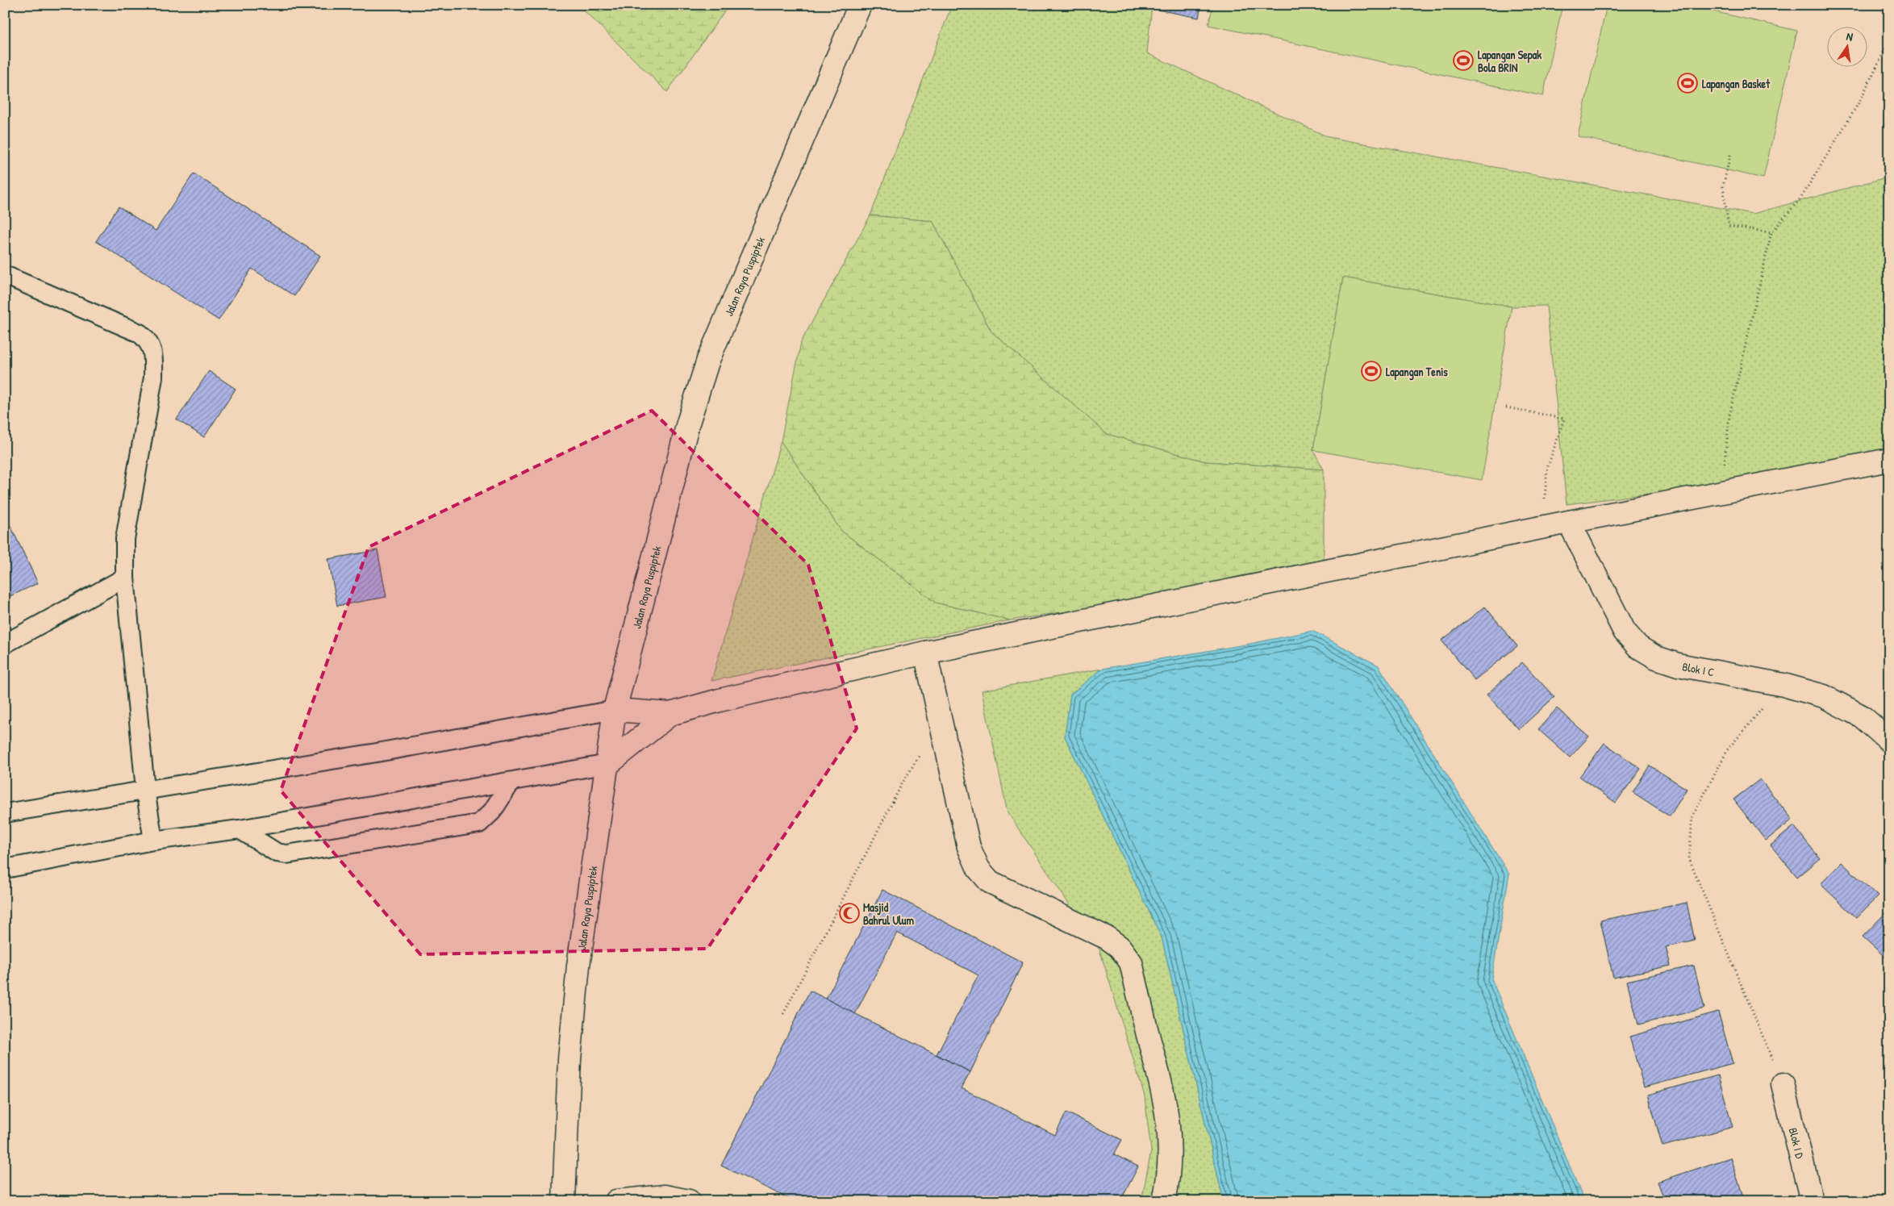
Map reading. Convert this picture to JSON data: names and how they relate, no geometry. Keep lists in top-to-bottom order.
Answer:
{
  "streets": {
    "street": ["Jalan Raya Puspiptek", "Blok I C", "Blok I D"]
  },
  "places": {
    "sports": ["Lapangan Sepak Bola BRIN", "Lapangan Basket", "Lapangan Tenis"],
    "mosque": ["Masjid Bahrul Ulum"]
  },
  "north": "top"
}
